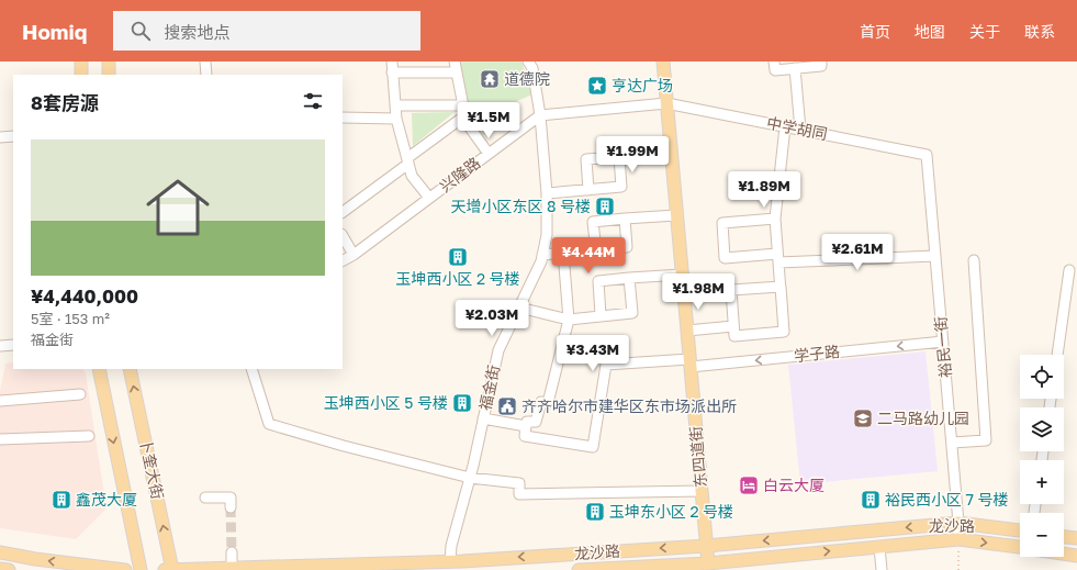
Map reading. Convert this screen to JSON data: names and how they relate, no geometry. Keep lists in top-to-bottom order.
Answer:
{
  "streets": {
    "main road": ["东四道街", "卜奎大街", "龙沙路"],
    "street": [
      "中学胡同",
      "兴隆路",
      "裕民一街",
      "学子路",
      "福金街"
    ]
  },
  "crossings": [
    ["中学胡同", "兴隆路"],
    ["中学胡同", "裕民一街"],
    ["中学胡同", "东四道街"],
    ["兴隆路", "福金街"],
    ["兴隆路", "东四道街"],
    ["裕民一街", "学子路"],
    ["裕民一街", "龙沙路"],
    ["学子路", "东四道街"],
    ["福金街", "龙沙路"],
    ["东四道街", "龙沙路"],
    ["卜奎大街", "龙沙路"]
  ],
  "places": {
    "temple": ["道德院"],
    "place": ["亨达广场"],
    "building": [
      "天增小区东区 8 号楼",
      "玉坤西小区 2 号楼",
      "玉坤西小区 5 号楼",
      "鑫茂大厦",
      "裕民西小区 7 号楼",
      "玉坤东小区 2 号楼"
    ],
    "public building": ["齐齐哈尔市建华区东市场派出所"],
    "school or university": ["二马路幼儿园"],
    "hotel": ["白云大厦"]
  },
  "page": {
    "header": "Homiq",
    "search": "搜索地点",
    "nav": [
      "首页",
      "地图",
      "关于",
      "联系"
    ],
    "heading": "8套房源",
    "price": [
      "¥1.5M",
      "¥1.99M",
      "¥1.89M",
      "¥2.61M",
      "¥4.44M",
      "¥1.98M",
      "¥2.03M",
      "¥3.43M"
    ],
    "list": [
      {
        "name": "¥4,440,000",
        "note": "5室 · 153 m² · 福金街"
      }
    ],
    "map_buttons": ["+", "−"]
  }
}
